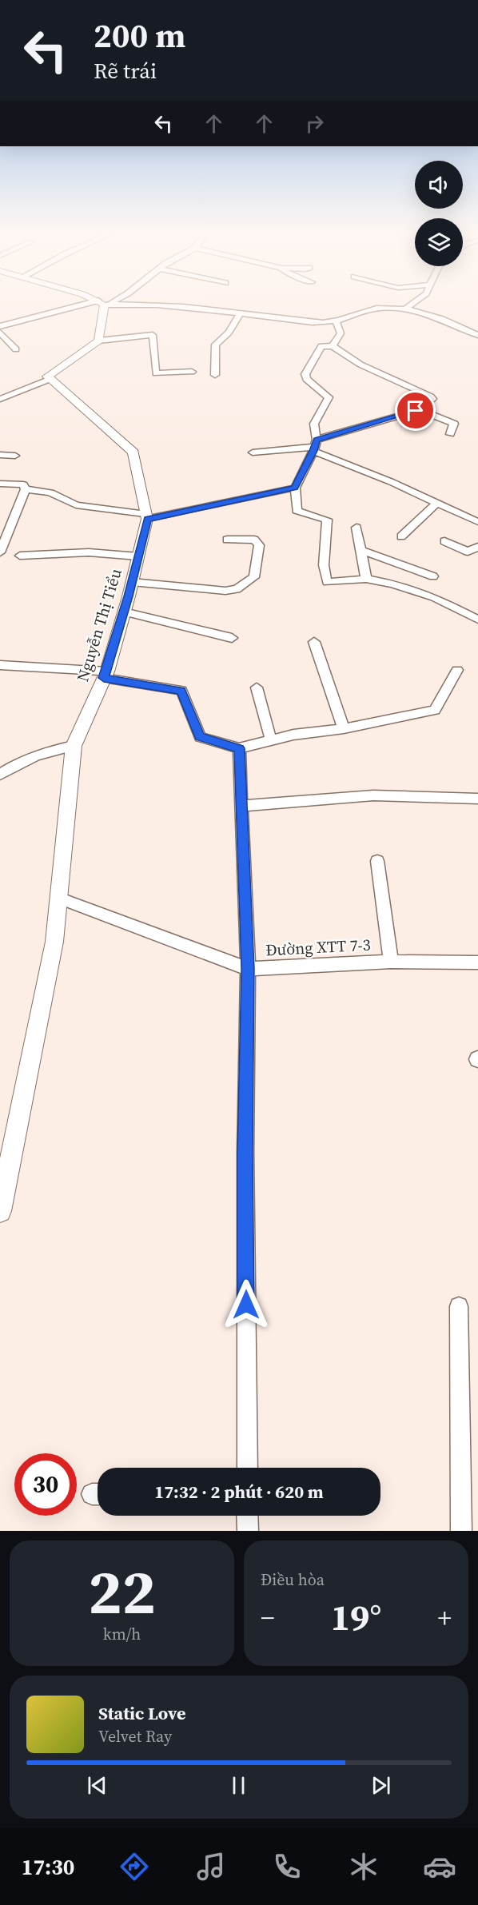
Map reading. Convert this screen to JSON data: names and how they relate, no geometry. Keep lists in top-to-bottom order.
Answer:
{
  "streets": {
    "street": ["Nguyễn Thị Tiểu", "Đường XTT 7-3"]
  },
  "crossings": [
    ["Nguyễn Thị Tiểu", "Đường XTT 7-3"]
  ],
  "page": {
    "turn": ["200 m", "Rẽ trái"],
    "limit": "30",
    "trip": "17:32 · 2 phút · 620 m",
    "tile": [
      ["22", "km/h"],
      "Điều hòa"
    ],
    "heat": ["−", "19°", "+"],
    "song": ["Static Love", "Velvet Ray"],
    "tabs": "17:30"
  }
}
